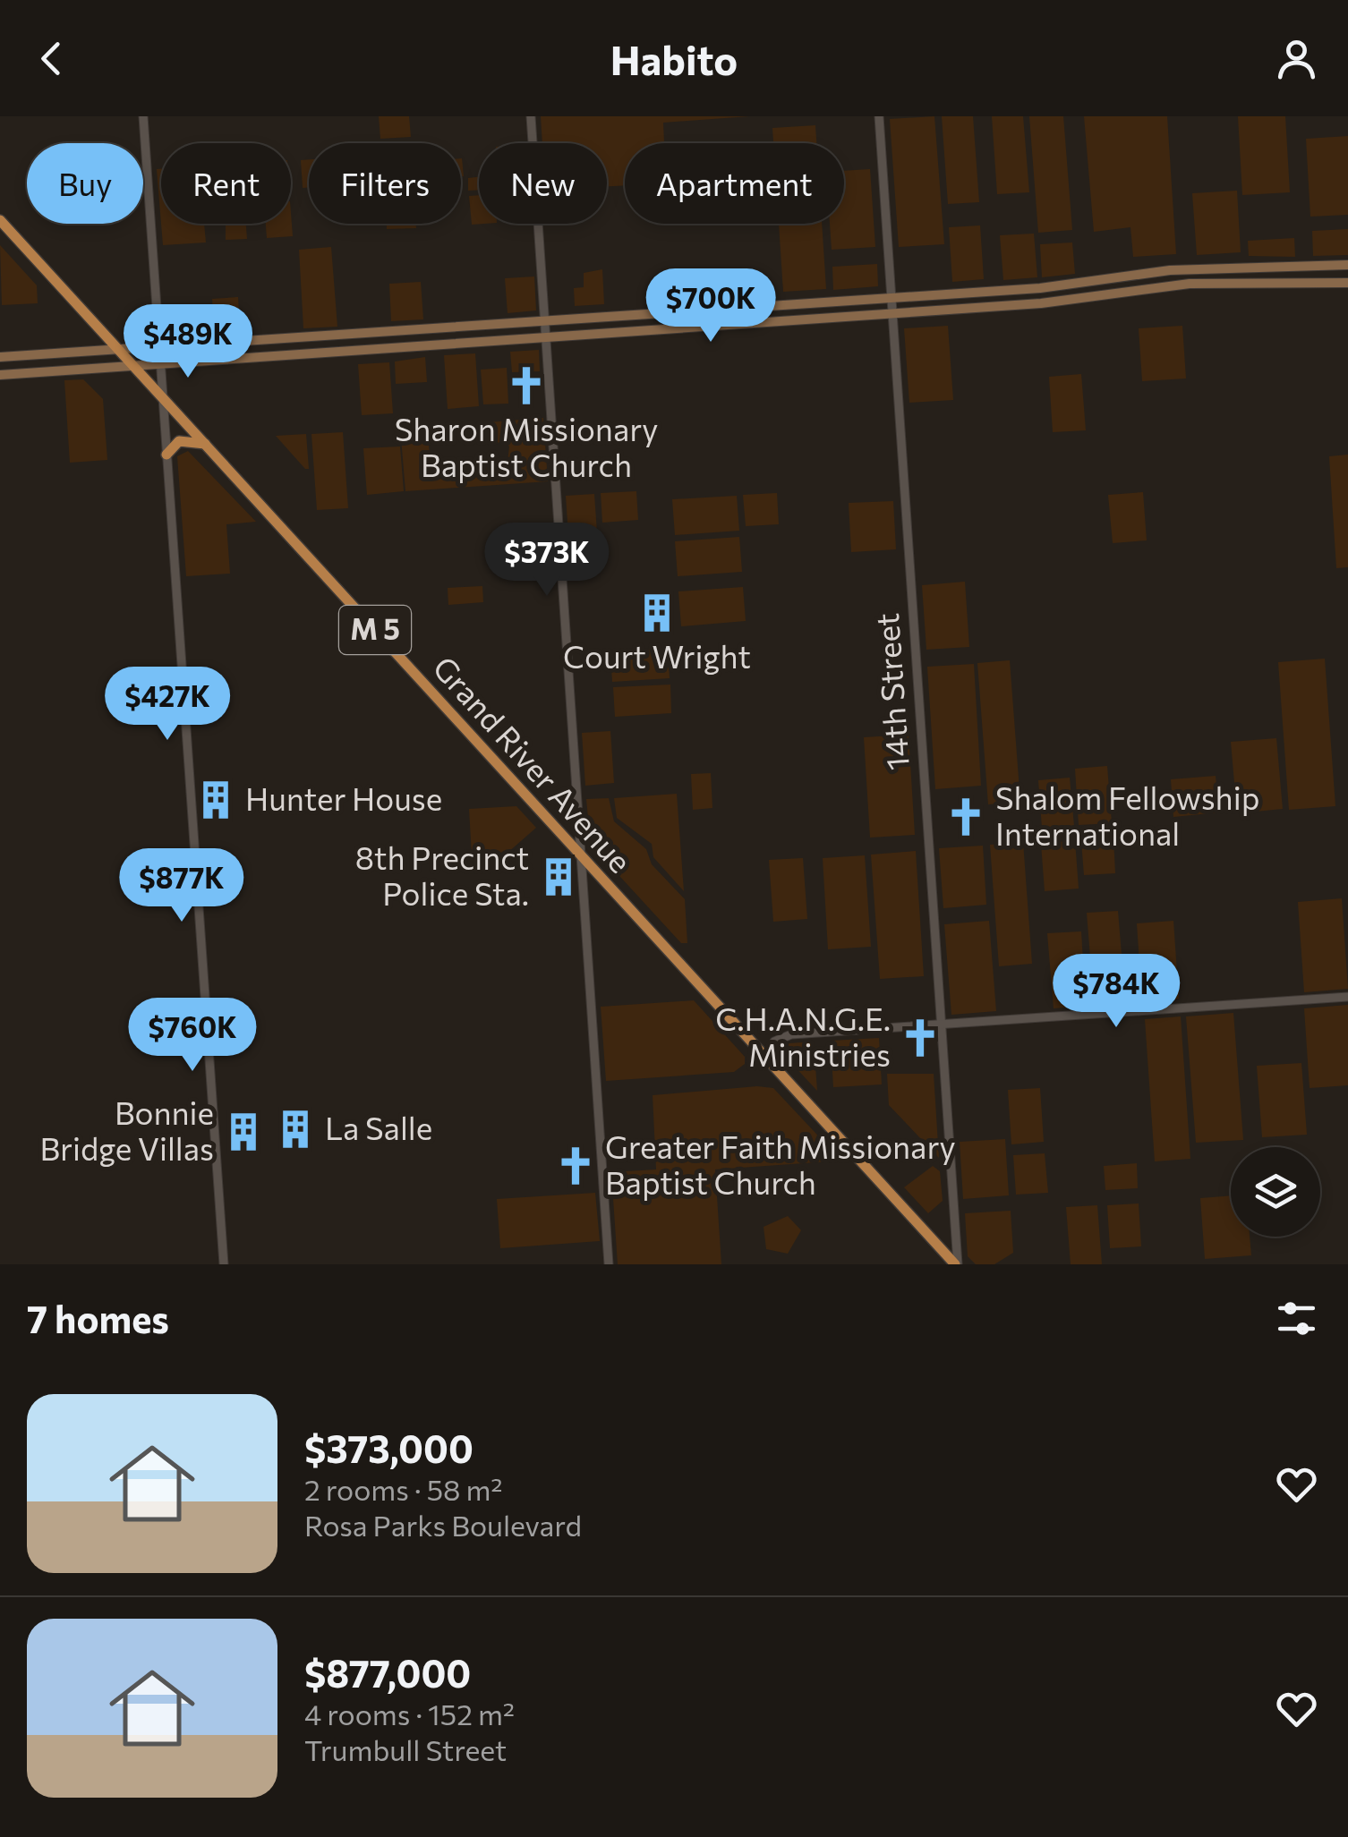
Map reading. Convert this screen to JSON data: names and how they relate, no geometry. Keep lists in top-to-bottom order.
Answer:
{
  "streets": {
    "main road": ["M 5", "Grand River Avenue"],
    "street": ["14th Street"]
  },
  "crossings": [
    ["14th Street", "Grand River Avenue"]
  ],
  "places": {
    "church": [
      "Sharon Missionary Baptist Church",
      "Shalom Fellowship International",
      "C.H.A.N.G.E. Ministries",
      "Greater Faith Missionary Baptist Church"
    ],
    "building": [
      "Court Wright",
      "Hunter House",
      "8th Precinct Police Sta.",
      "La Salle",
      "Bonnie Bridge Villas"
    ]
  },
  "page": {
    "header": "Habito",
    "chip": [
      "Buy",
      "Rent",
      "Filters",
      "New",
      "Apartment"
    ],
    "price": [
      "$700K",
      "$489K",
      "$373K",
      "$427K",
      "$877K",
      "$784K",
      "$760K"
    ],
    "heading": "7 homes",
    "list": [
      {
        "name": "$373,000",
        "note": "2 rooms · 58 m² · Rosa Parks Boulevard"
      },
      {
        "name": "$877,000",
        "note": "4 rooms · 152 m² · Trumbull Street"
      }
    ]
  }
}
